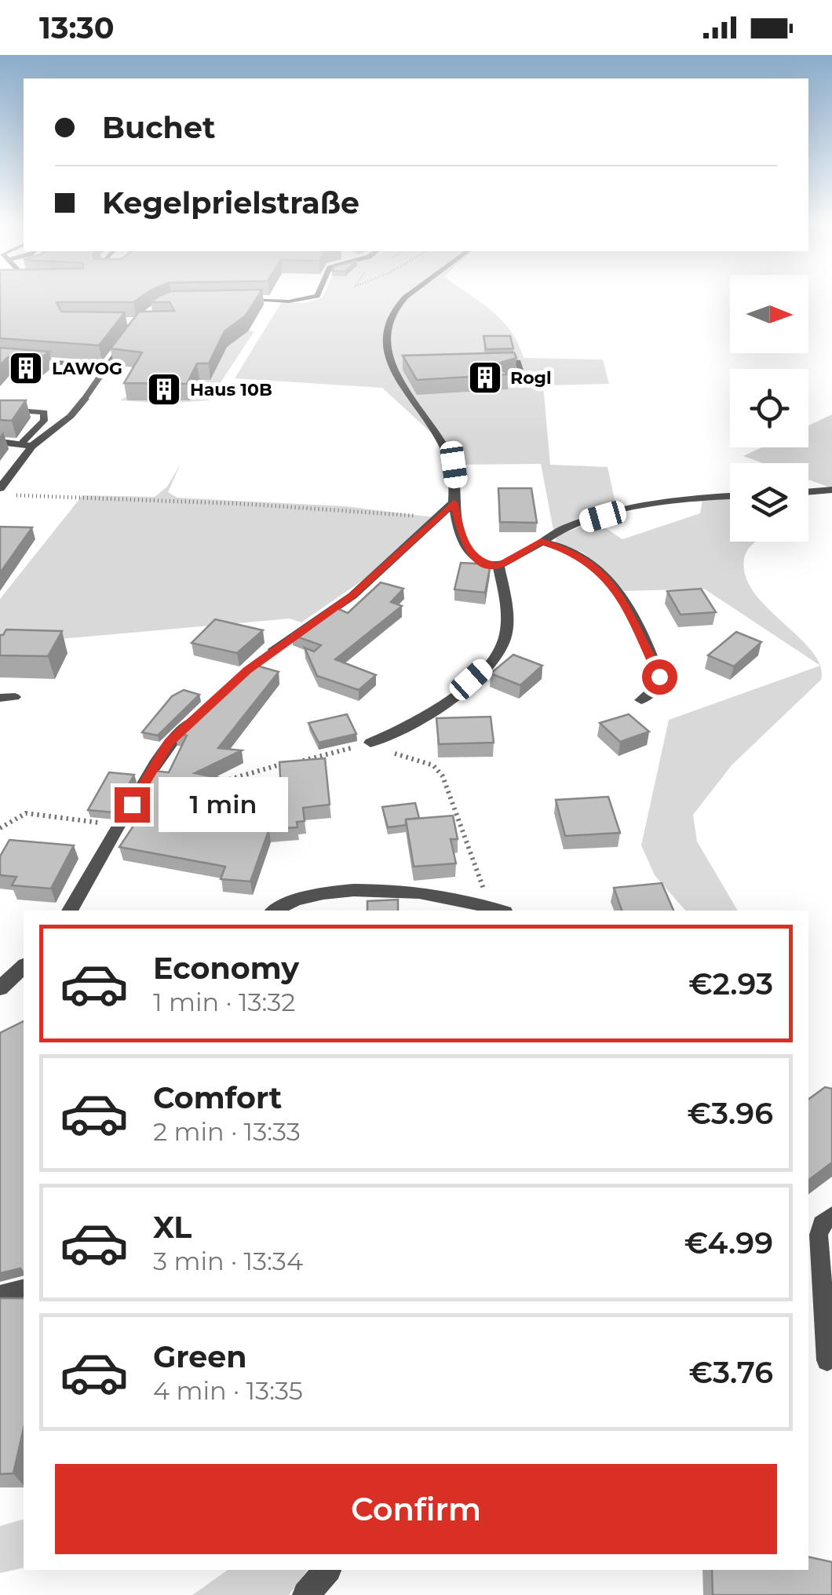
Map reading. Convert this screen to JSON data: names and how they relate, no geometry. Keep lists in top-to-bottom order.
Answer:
{
  "places": {
    "building": ["LAWOG", "Rogl", "Haus 10B"]
  },
  "north": "right",
  "page": {
    "status": "13:30",
    "banner": ["Buchet", "Kegelprielstraße"],
    "bubble": "1 min",
    "list": [
      {
        "name": "Economy",
        "note": "1 min · 13:32",
        "value": "€2.93"
      },
      {
        "name": "Comfort",
        "note": "2 min · 13:33",
        "value": "€3.96"
      },
      {
        "name": "XL",
        "note": "3 min · 13:34",
        "value": "€4.99"
      },
      {
        "name": "Green",
        "note": "4 min · 13:35",
        "value": "€3.76"
      }
    ],
    "buttons": "Confirm"
  }
}
